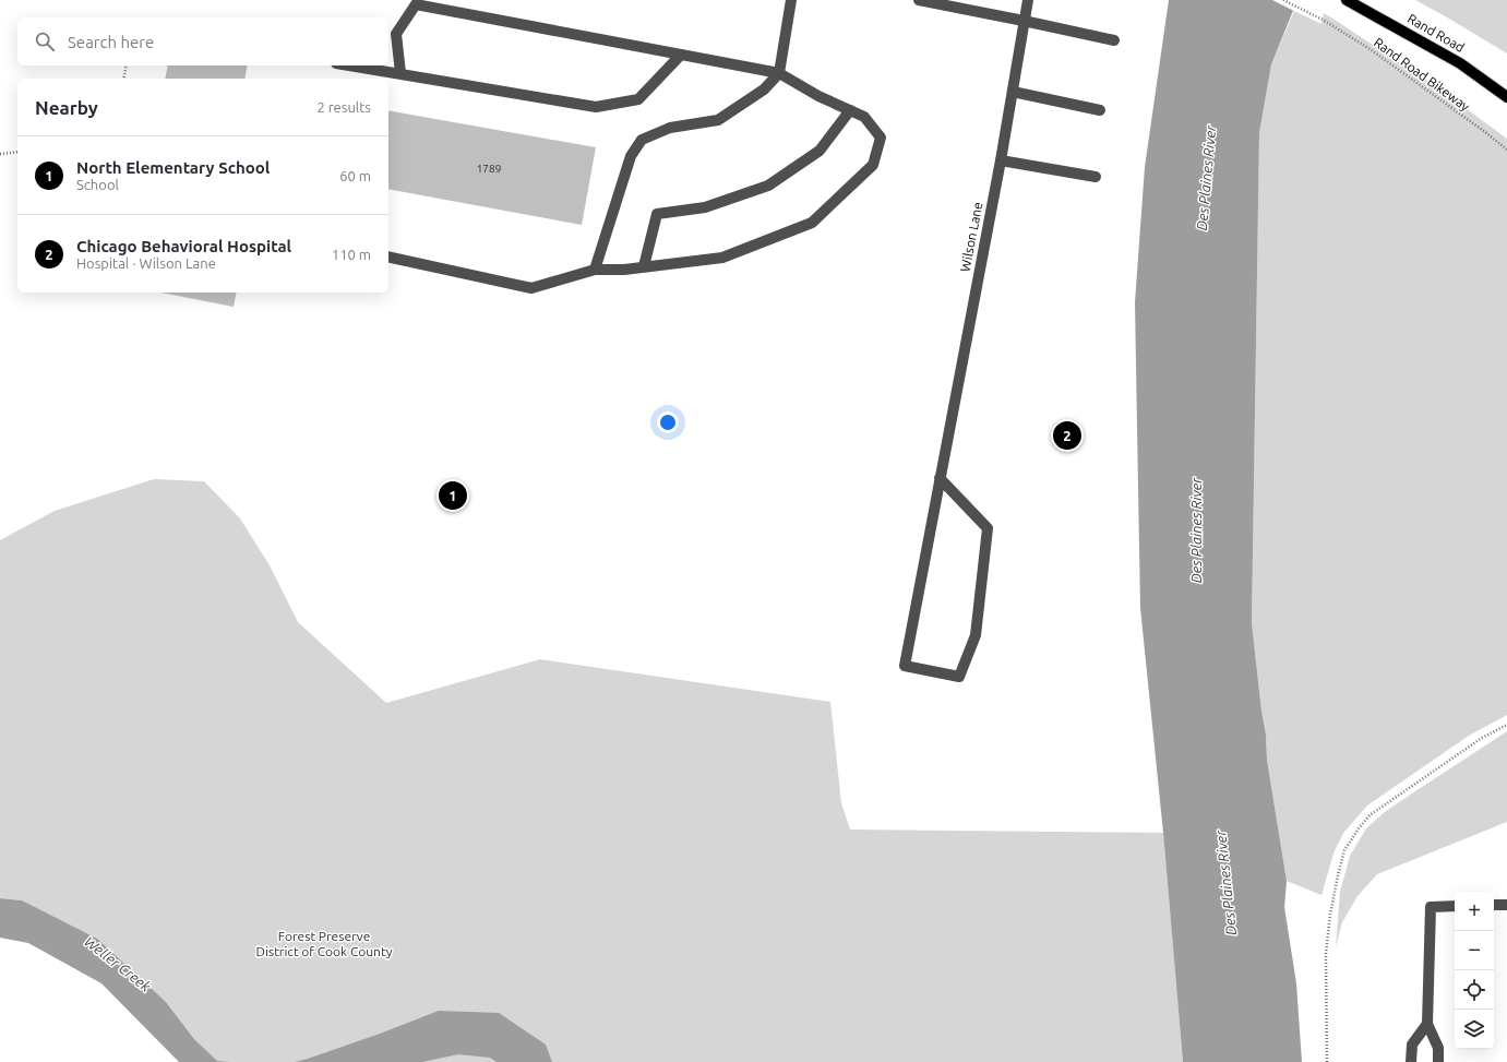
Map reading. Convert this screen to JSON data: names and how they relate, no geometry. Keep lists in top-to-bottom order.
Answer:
{
  "streets": {
    "main road": ["Rand Road"],
    "street": ["Wilson Lane"],
    "path": ["Rand Road Bikeway"]
  },
  "water": ["Des Plaines River", "Weller Creek"],
  "parks": ["Forest Preserve District of Cook County"],
  "house_numbers": ["1789"],
  "page": {
    "search": "Search here",
    "heading": ["Nearby", "2 results"],
    "list": [
      {
        "mark": "1",
        "name": "North Elementary School",
        "note": "School",
        "value": "60 m"
      },
      {
        "mark": "2",
        "name": "Chicago Behavioral Hospital",
        "note": "Hospital · Wilson Lane",
        "value": "110 m"
      }
    ],
    "pins": ["2", "1"],
    "map_buttons": ["+", "−"]
  }
}
